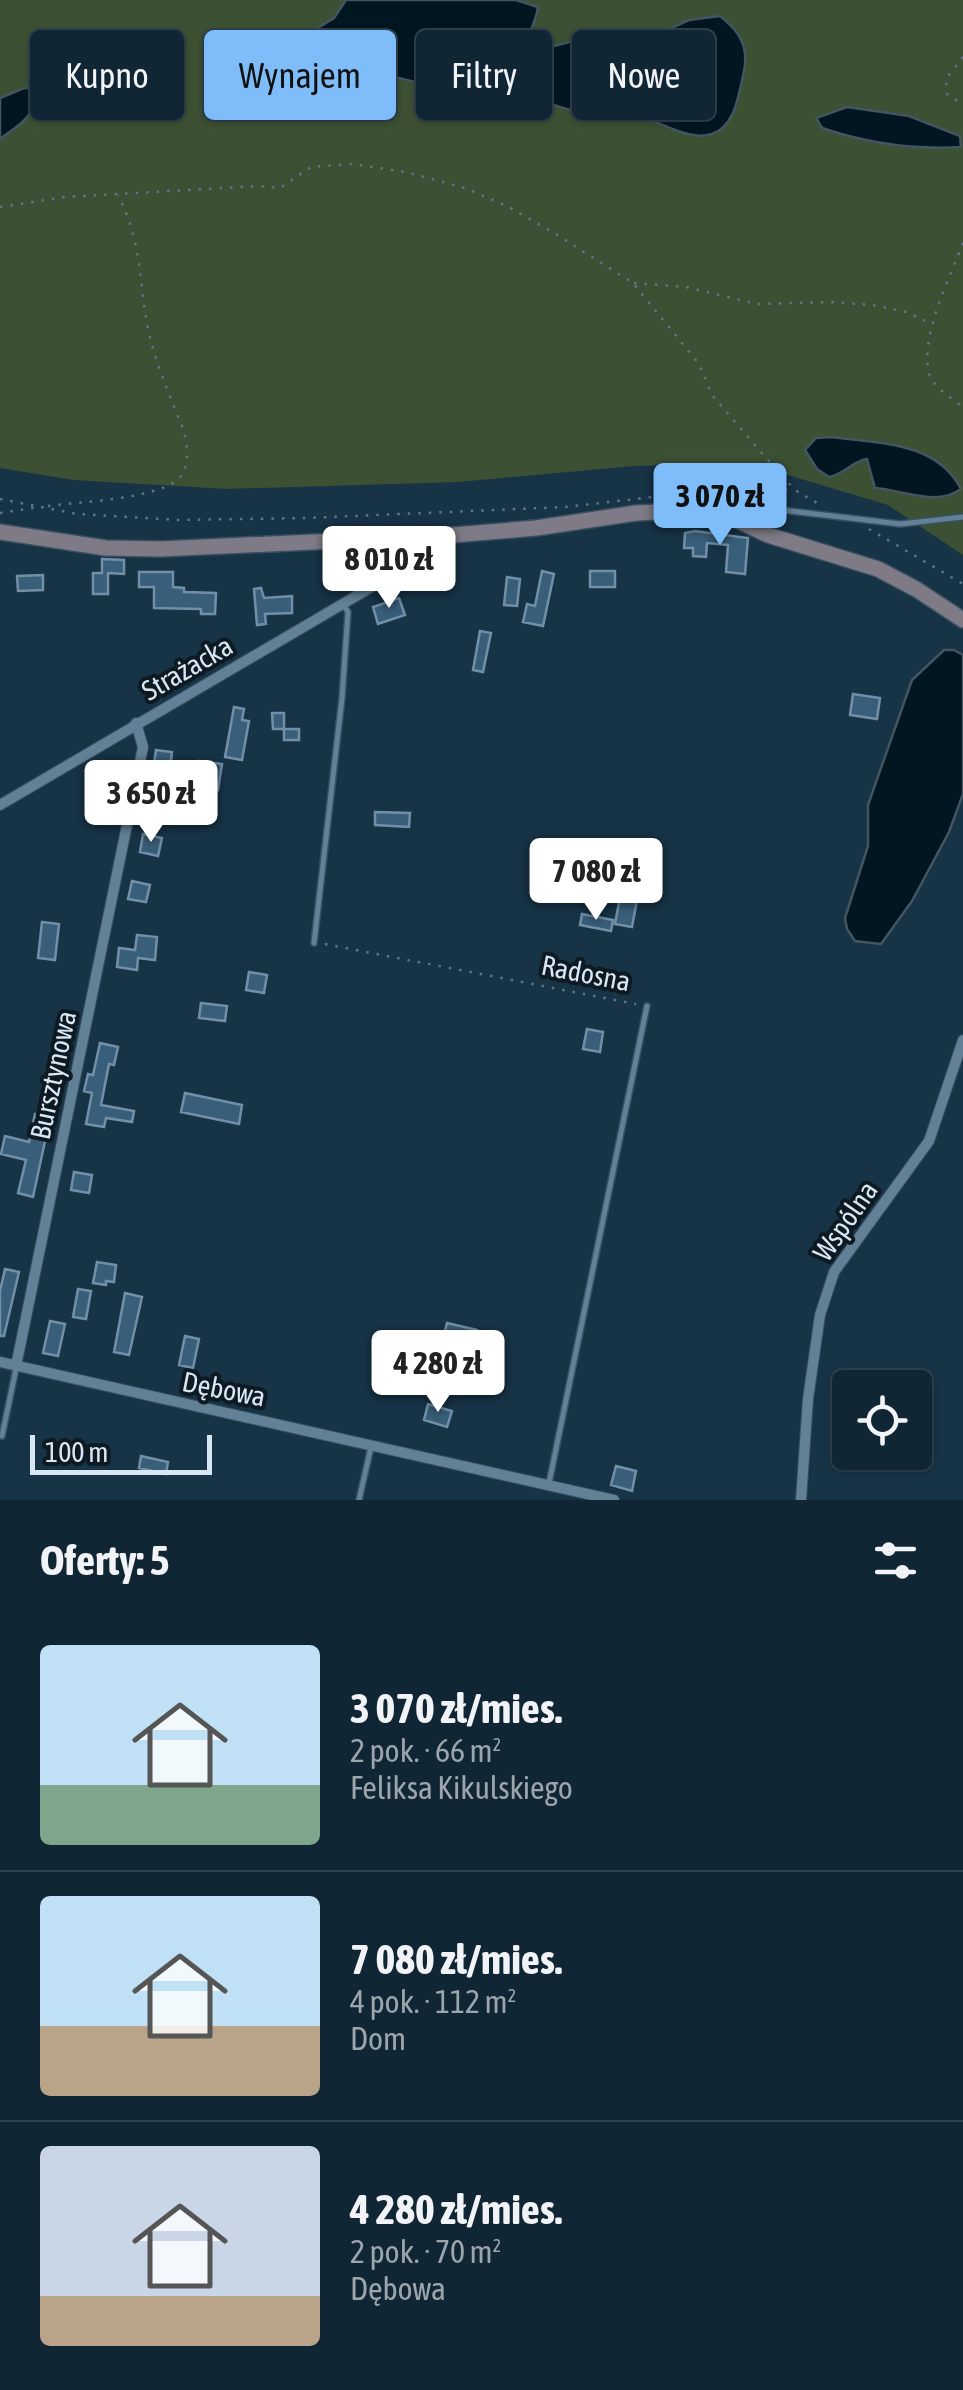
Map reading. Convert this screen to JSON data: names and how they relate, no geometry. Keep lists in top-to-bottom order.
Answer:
{
  "streets": {
    "street": [
      "Strażacka",
      "Bursztynowa",
      "Wspólna",
      "Dębowa"
    ],
    "lane": ["Radosna"]
  },
  "crossings": [
    ["Strażacka", "Bursztynowa"],
    ["Radosna", "Dębowa"],
    ["Bursztynowa", "Dębowa"]
  ],
  "scale_bar": "100 m",
  "page": {
    "chip": [
      "Kupno",
      "Wynajem",
      "Filtry",
      "Nowe"
    ],
    "price": [
      "3 070 zł",
      "8 010 zł",
      "3 650 zł",
      "7 080 zł",
      "4 280 zł"
    ],
    "scale": "100 m",
    "heading": "Oferty: 5",
    "list": [
      {
        "name": "3 070 zł/mies.",
        "note": "2 pok. · 66 m² · Feliksa Kikulskiego"
      },
      {
        "name": "7 080 zł/mies.",
        "note": "4 pok. · 112 m² · Dom"
      },
      {
        "name": "4 280 zł/mies.",
        "note": "2 pok. · 70 m² · Dębowa"
      }
    ]
  }
}
